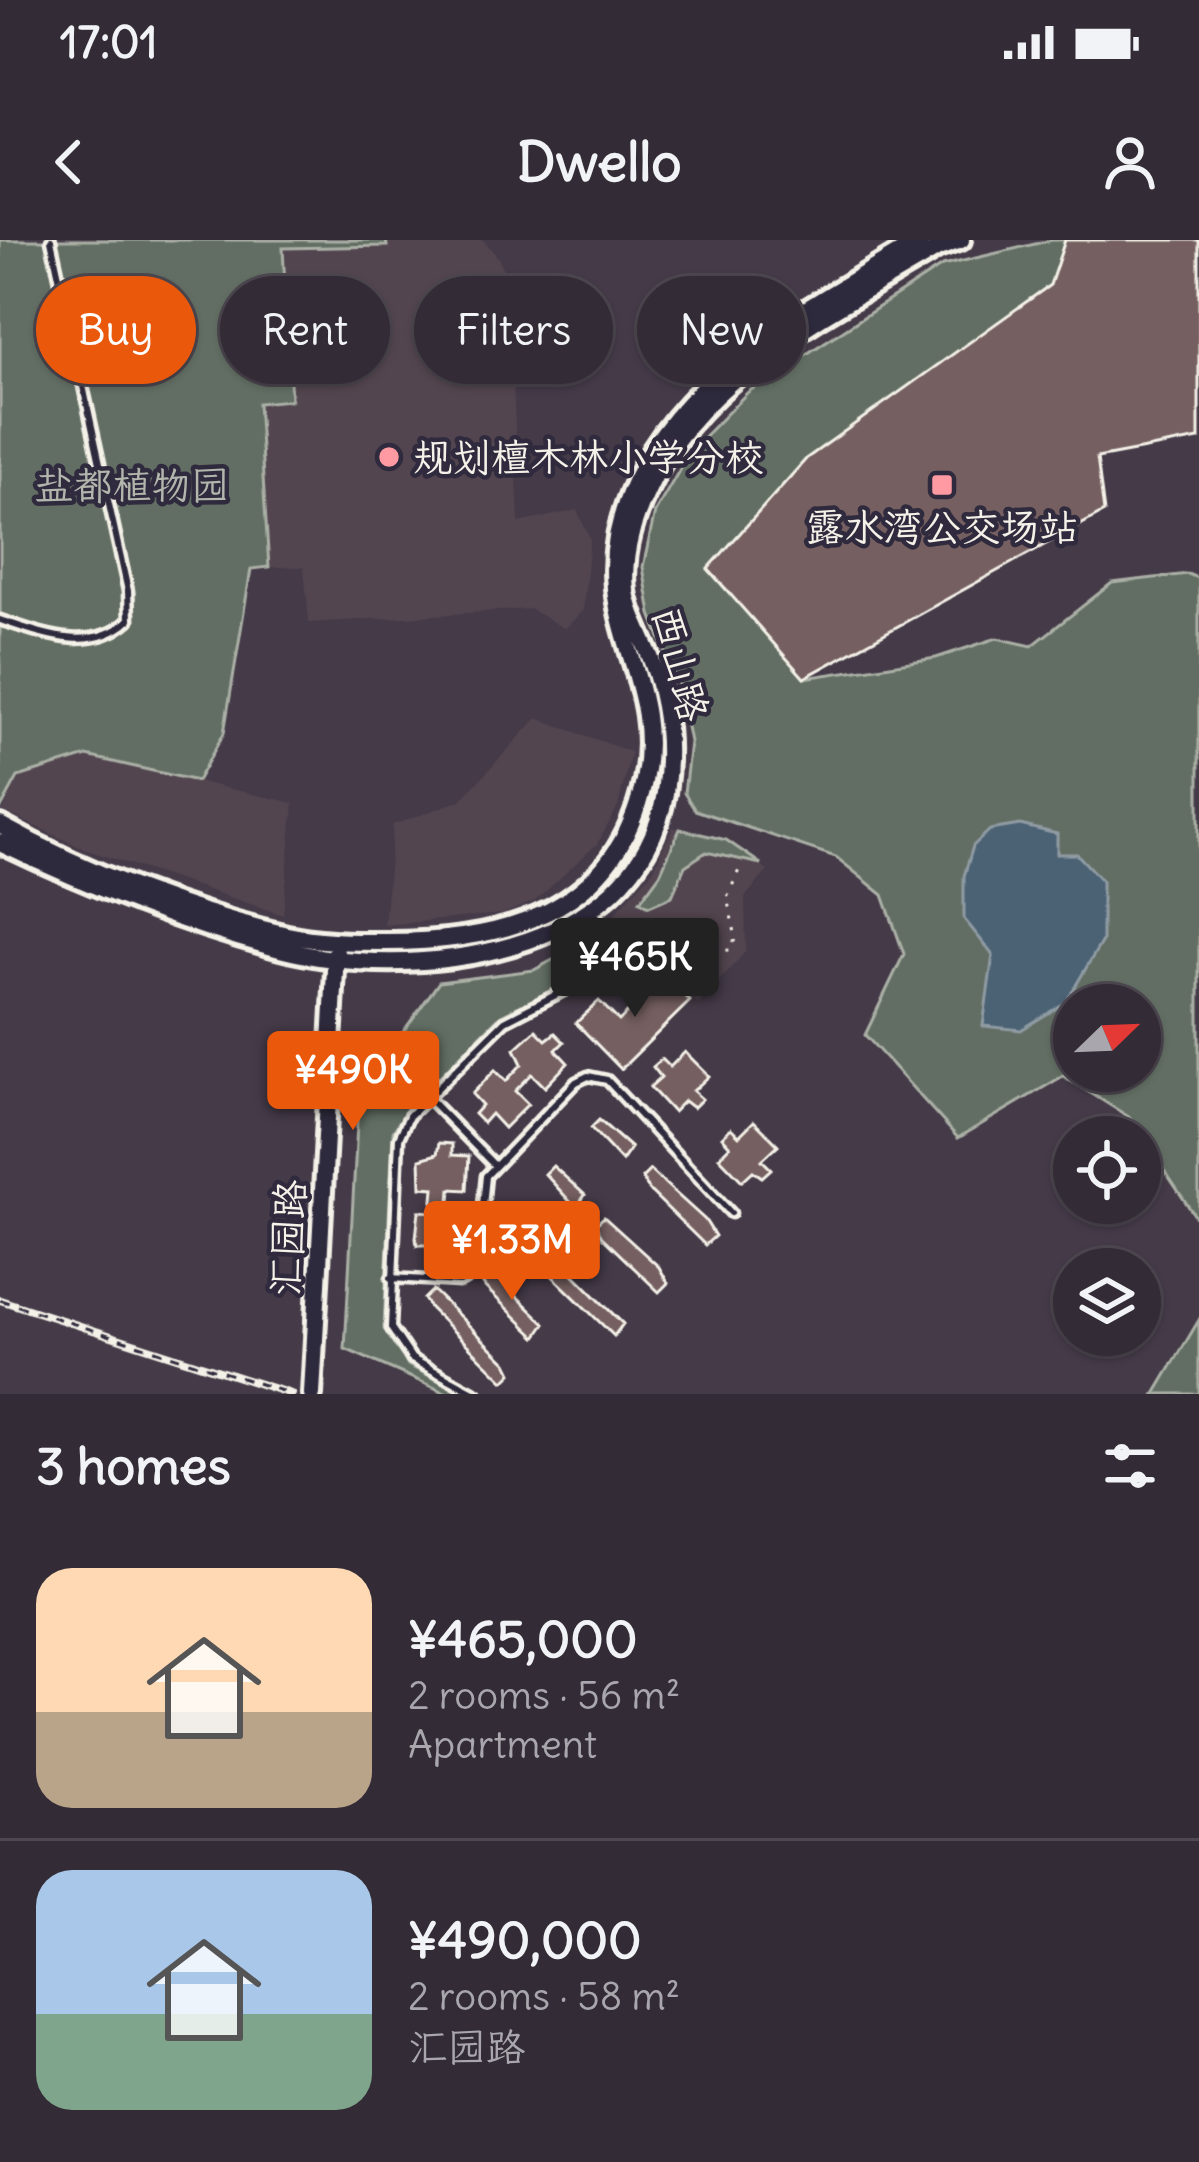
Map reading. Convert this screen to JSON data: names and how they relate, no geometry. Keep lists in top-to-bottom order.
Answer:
{
  "streets": {
    "main road": ["西山路", "汇园路"]
  },
  "crossings": [
    ["西山路", "汇园路"]
  ],
  "parks": ["盐都植物园"],
  "places": {
    "other": ["规划檀木林小学分校"],
    "transit": ["露水湾公交场站"]
  },
  "north": "top right",
  "page": {
    "status": "17:01",
    "header": "Dwello",
    "chip": [
      "Buy",
      "Rent",
      "Filters",
      "New"
    ],
    "price": ["¥465K", "¥490K", "¥1.33M"],
    "heading": "3 homes",
    "list": [
      {
        "name": "¥465,000",
        "note": "2 rooms · 56 m² · Apartment"
      },
      {
        "name": "¥490,000",
        "note": "2 rooms · 58 m² · 汇园路"
      }
    ]
  }
}
